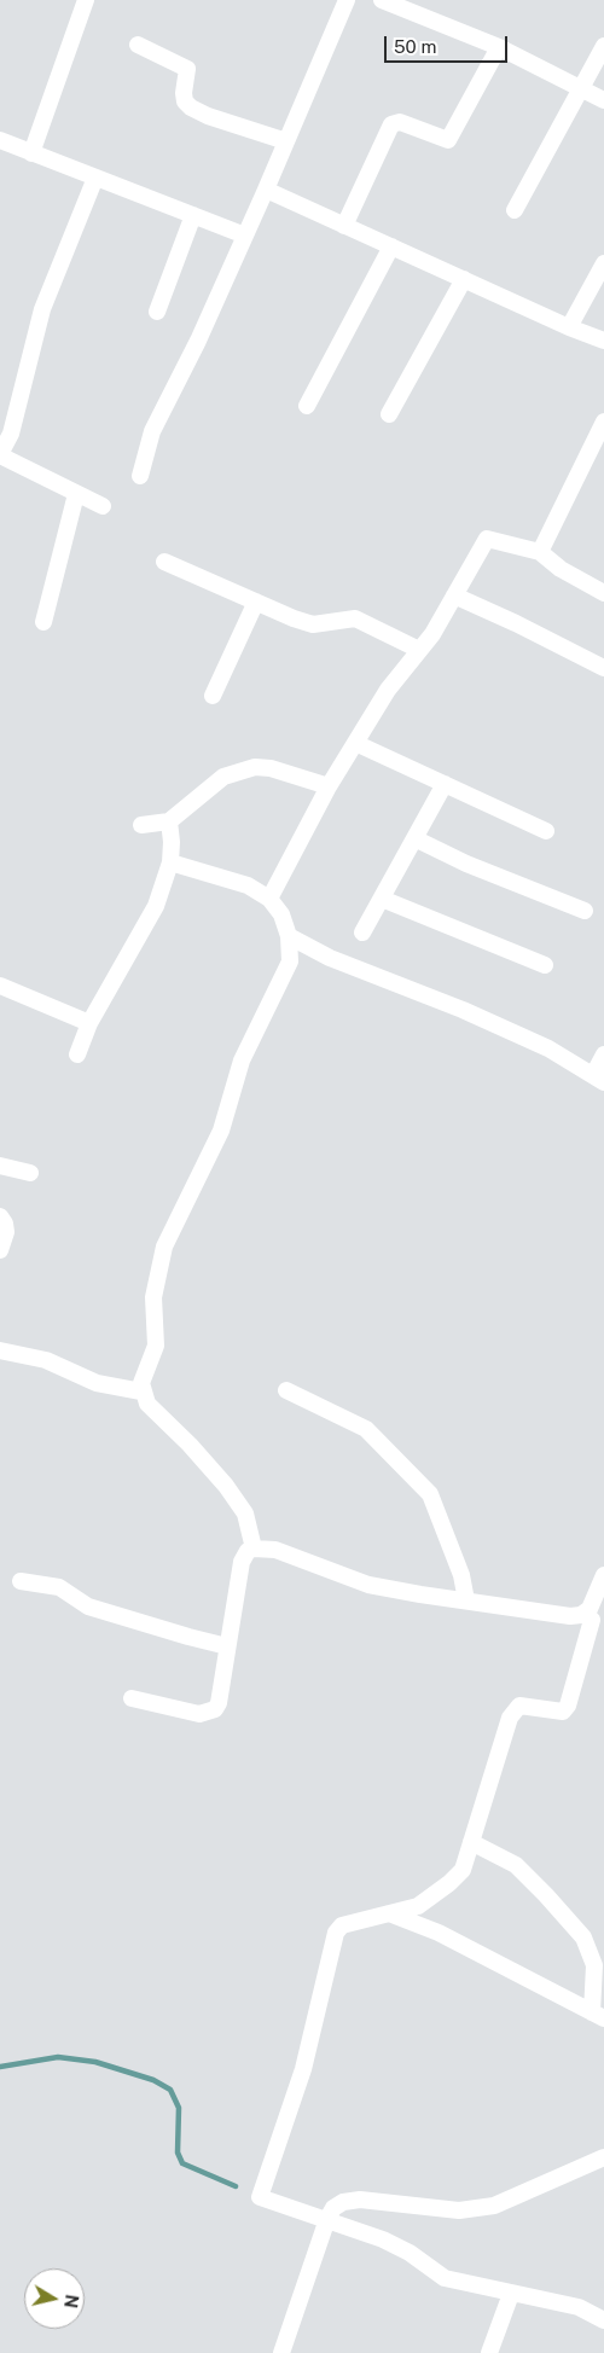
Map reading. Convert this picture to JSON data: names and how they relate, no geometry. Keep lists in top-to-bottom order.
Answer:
{
  "scale_bar": "50 m",
  "north": "right"
}
